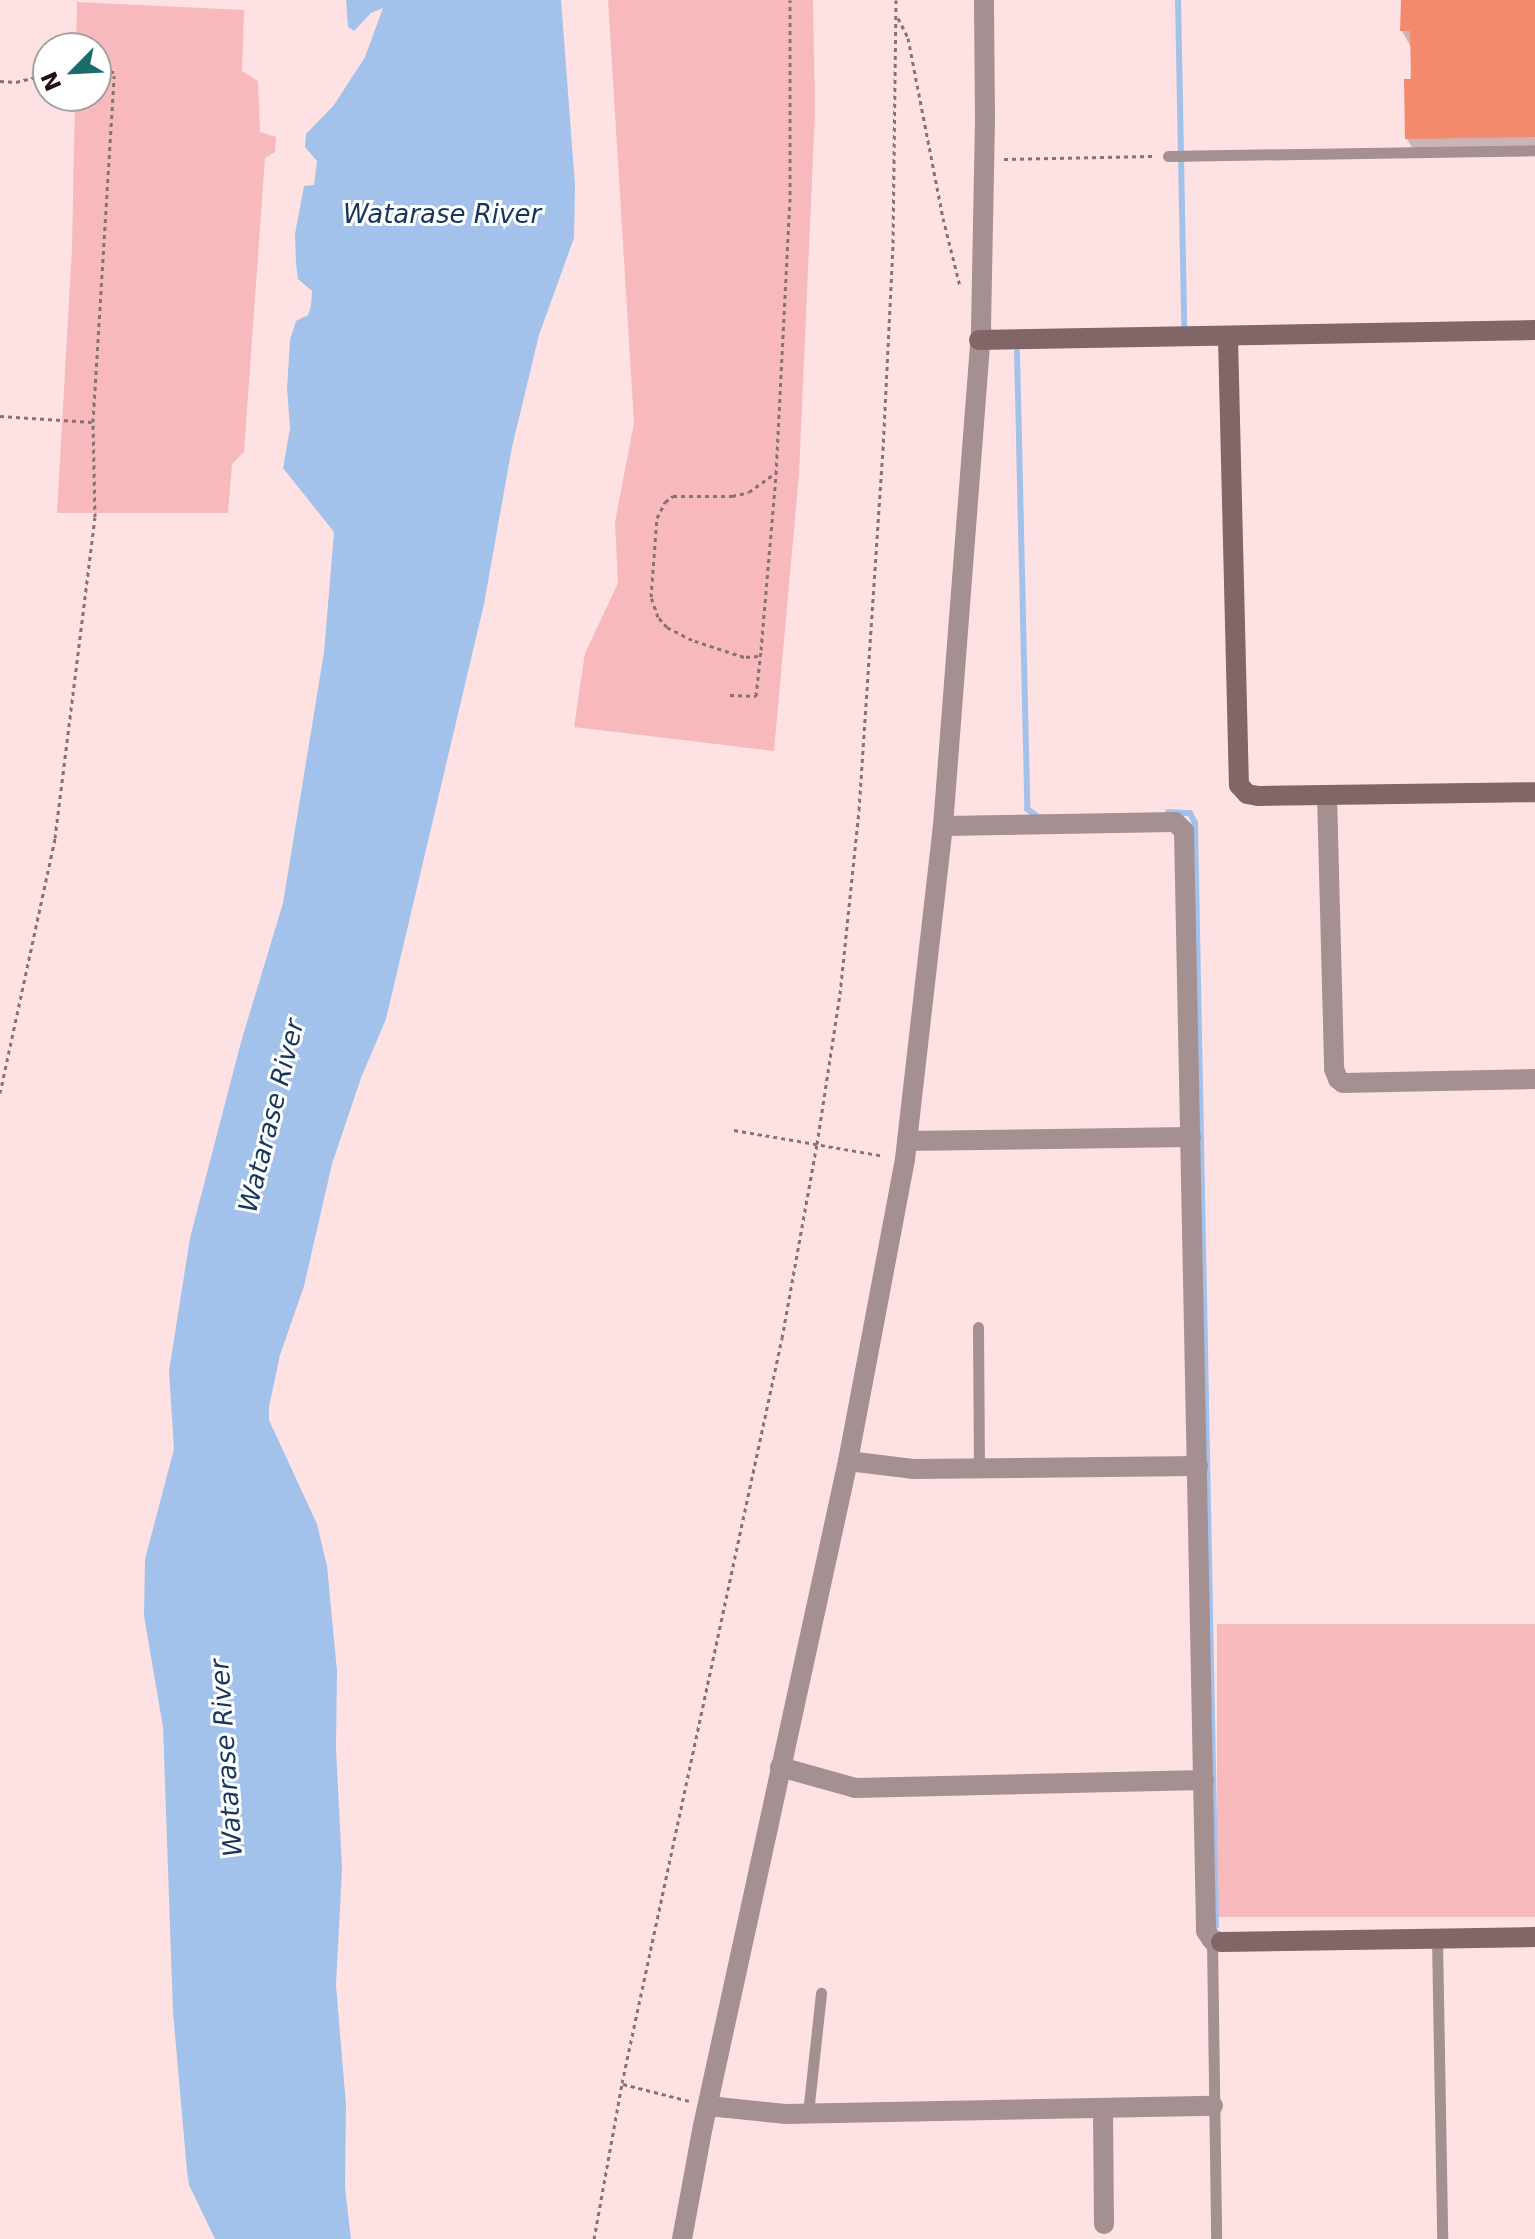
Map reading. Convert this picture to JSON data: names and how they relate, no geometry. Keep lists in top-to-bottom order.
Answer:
{
  "water": ["Watarase River"],
  "north": "bottom left"
}
